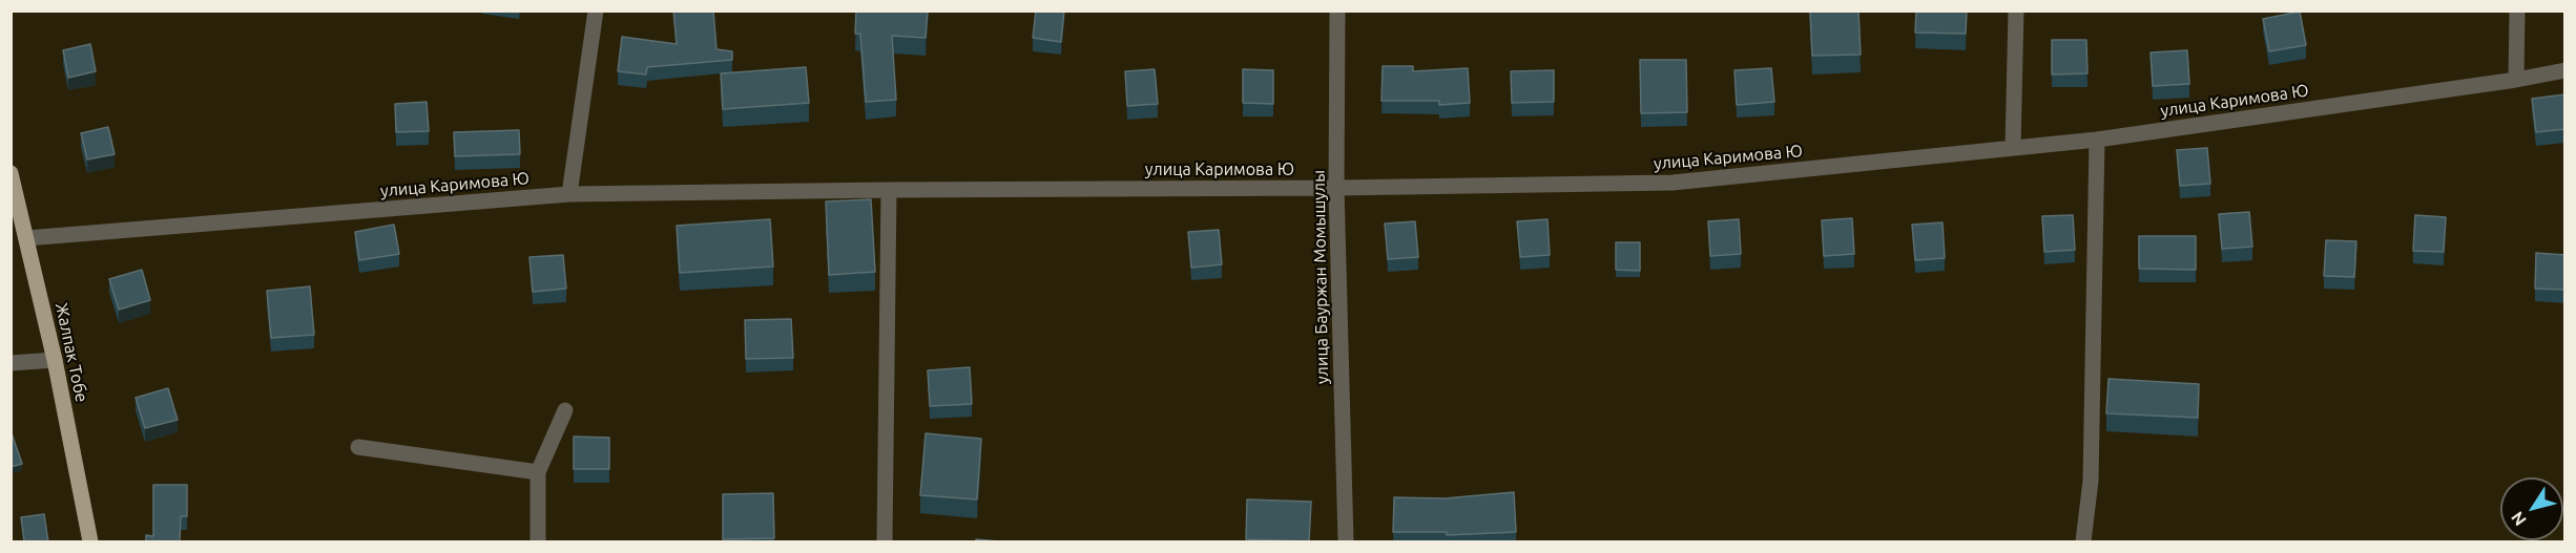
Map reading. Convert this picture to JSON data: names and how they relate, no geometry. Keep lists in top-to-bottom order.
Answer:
{
  "streets": {
    "main road": ["Жалпак Тобе"],
    "street": ["улица Каримова Ю", "улица Бауржан Момышулы"]
  },
  "crossings": [
    ["улица Каримова Ю", "улица Бауржан Момышулы"],
    ["улица Каримова Ю", "Жалпак Тобе"]
  ],
  "north": "bottom left"
}
